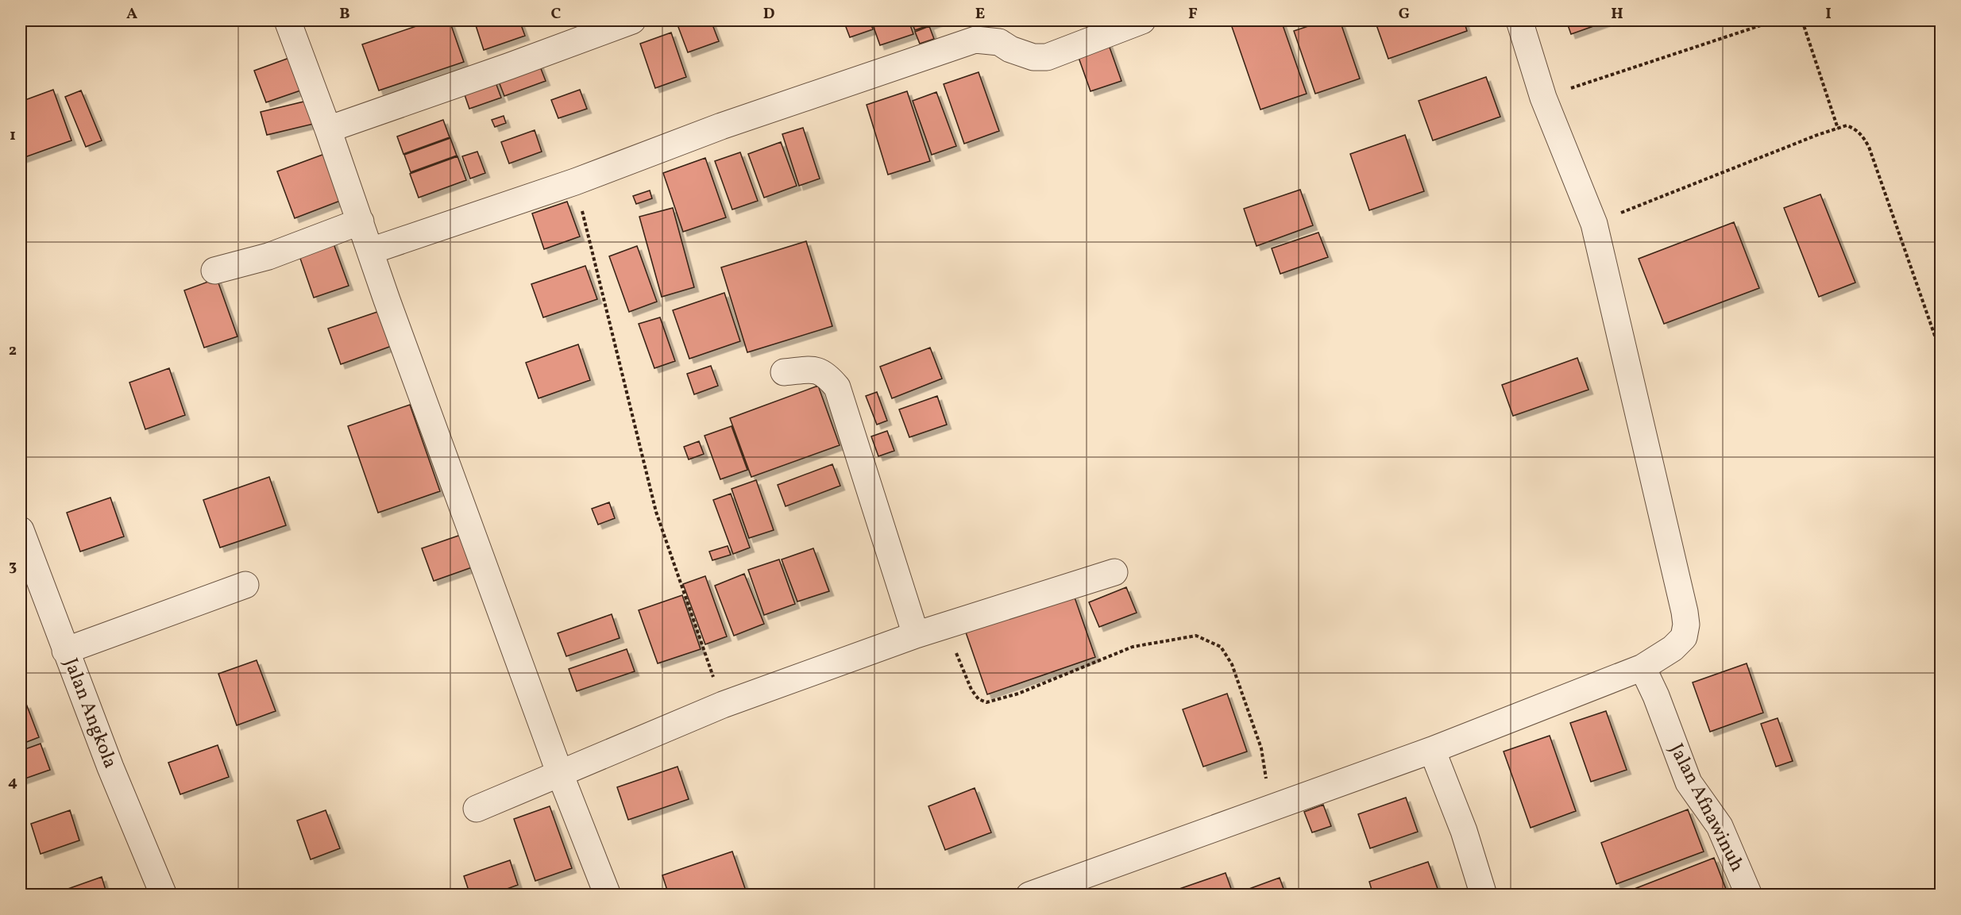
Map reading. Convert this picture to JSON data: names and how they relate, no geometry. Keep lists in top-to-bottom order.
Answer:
{
  "streets": {
    "street": ["Jalan Angkola", "Jalan Afnawinuh"]
  },
  "grid": {
    "columns": [
      "A",
      "B",
      "C",
      "D",
      "E",
      "F",
      "G",
      "H",
      "I"
    ],
    "rows": [
      "1",
      "2",
      "3",
      "4"
    ]
  }
}
